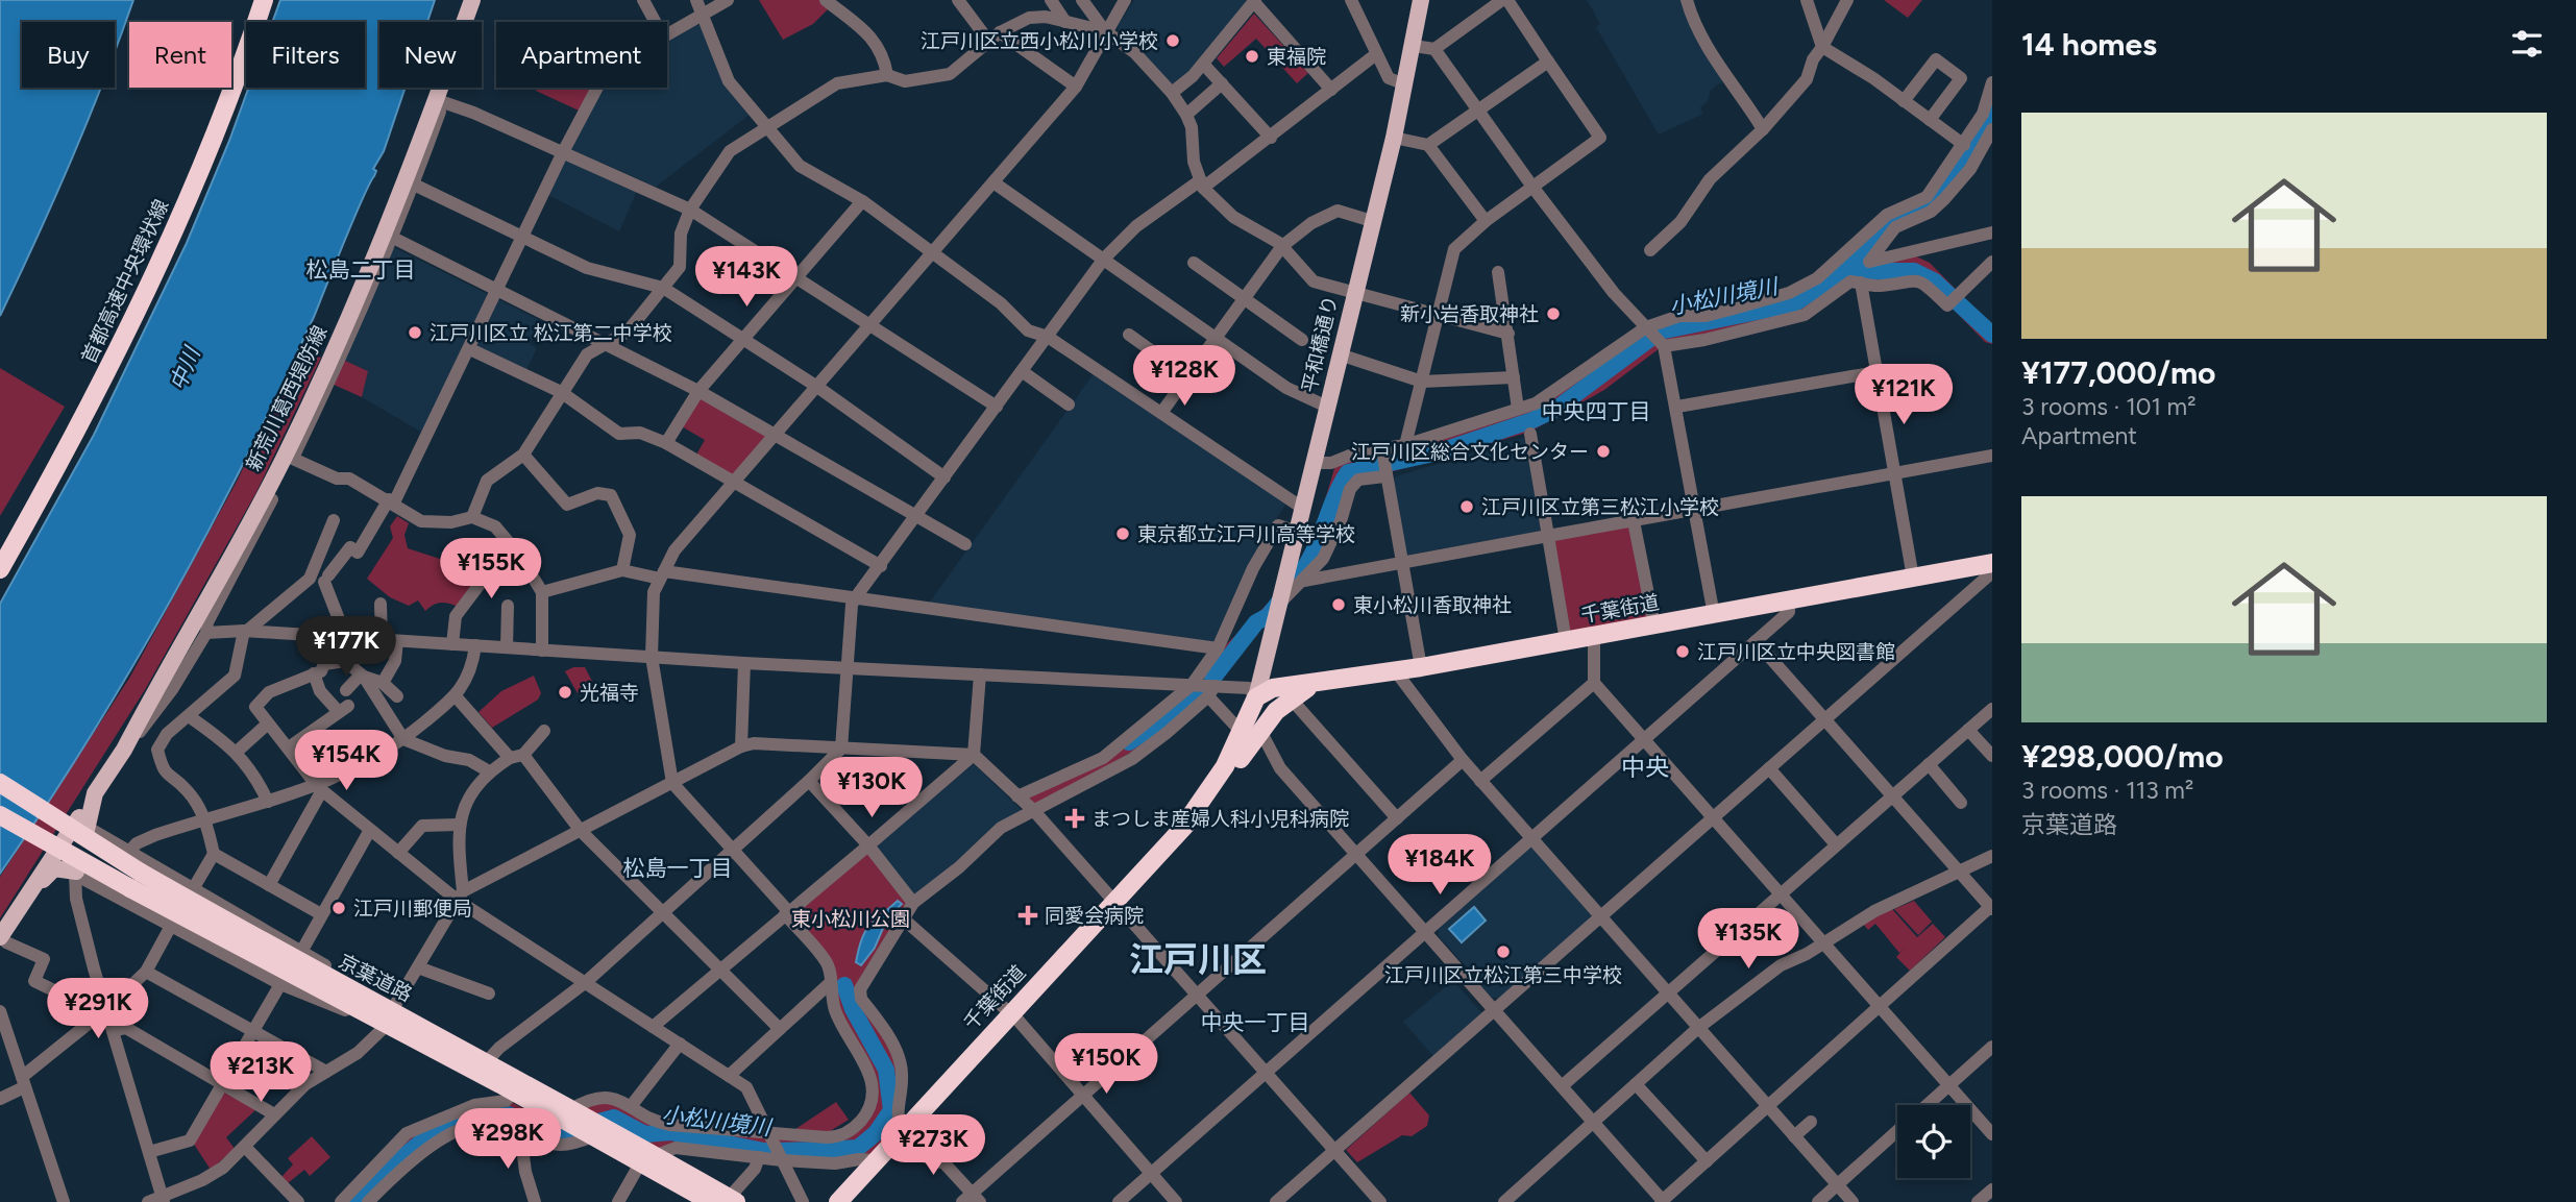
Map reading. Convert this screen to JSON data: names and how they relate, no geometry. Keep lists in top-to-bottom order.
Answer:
{
  "streets": {
    "highway": ["首都高速中央環状線", "千葉街道", "京葉道路"],
    "main road": ["平和橋通り", "新荒川葛西堤防線"]
  },
  "crossings": [
    ["平和橋通り", "千葉街道"]
  ],
  "districts": [
    "松島二丁目",
    "中央四丁目",
    "中央",
    "松島一丁目",
    "江戸川区",
    "中央一丁目"
  ],
  "water": ["小松川境川", "中川"],
  "parks": ["東小松川公園"],
  "places": {
    "other": [
      "江戸川区立西小松川小学校",
      "東福院",
      "新小岩香取神社",
      "江戸川区立 松江第二中学校",
      "江戸川区総合文化センター",
      "江戸川区立第三松江小学校",
      "東京都立江戸川高等学校",
      "東小松川香取神社",
      "江戸川区立中央図書館",
      "光福寺",
      "江戸川郵便局",
      "江戸川区立松江第三中学校"
    ],
    "health": ["まつしま産婦人科小児科病院", "同愛会病院"]
  },
  "page": {
    "heading": "14 homes",
    "chip": [
      "Buy",
      "Rent",
      "Filters",
      "New",
      "Apartment"
    ],
    "list": [
      {
        "name": "¥177,000/mo",
        "note": "3 rooms · 101 m² · Apartment"
      },
      {
        "name": "¥298,000/mo",
        "note": "3 rooms · 113 m² · 京葉道路"
      }
    ],
    "price": [
      "¥143K",
      "¥128K",
      "¥121K",
      "¥155K",
      "¥177K",
      "¥154K",
      "¥130K",
      "¥184K",
      "¥135K",
      "¥291K",
      "¥150K",
      "¥213K",
      "¥298K",
      "¥273K"
    ]
  }
}
